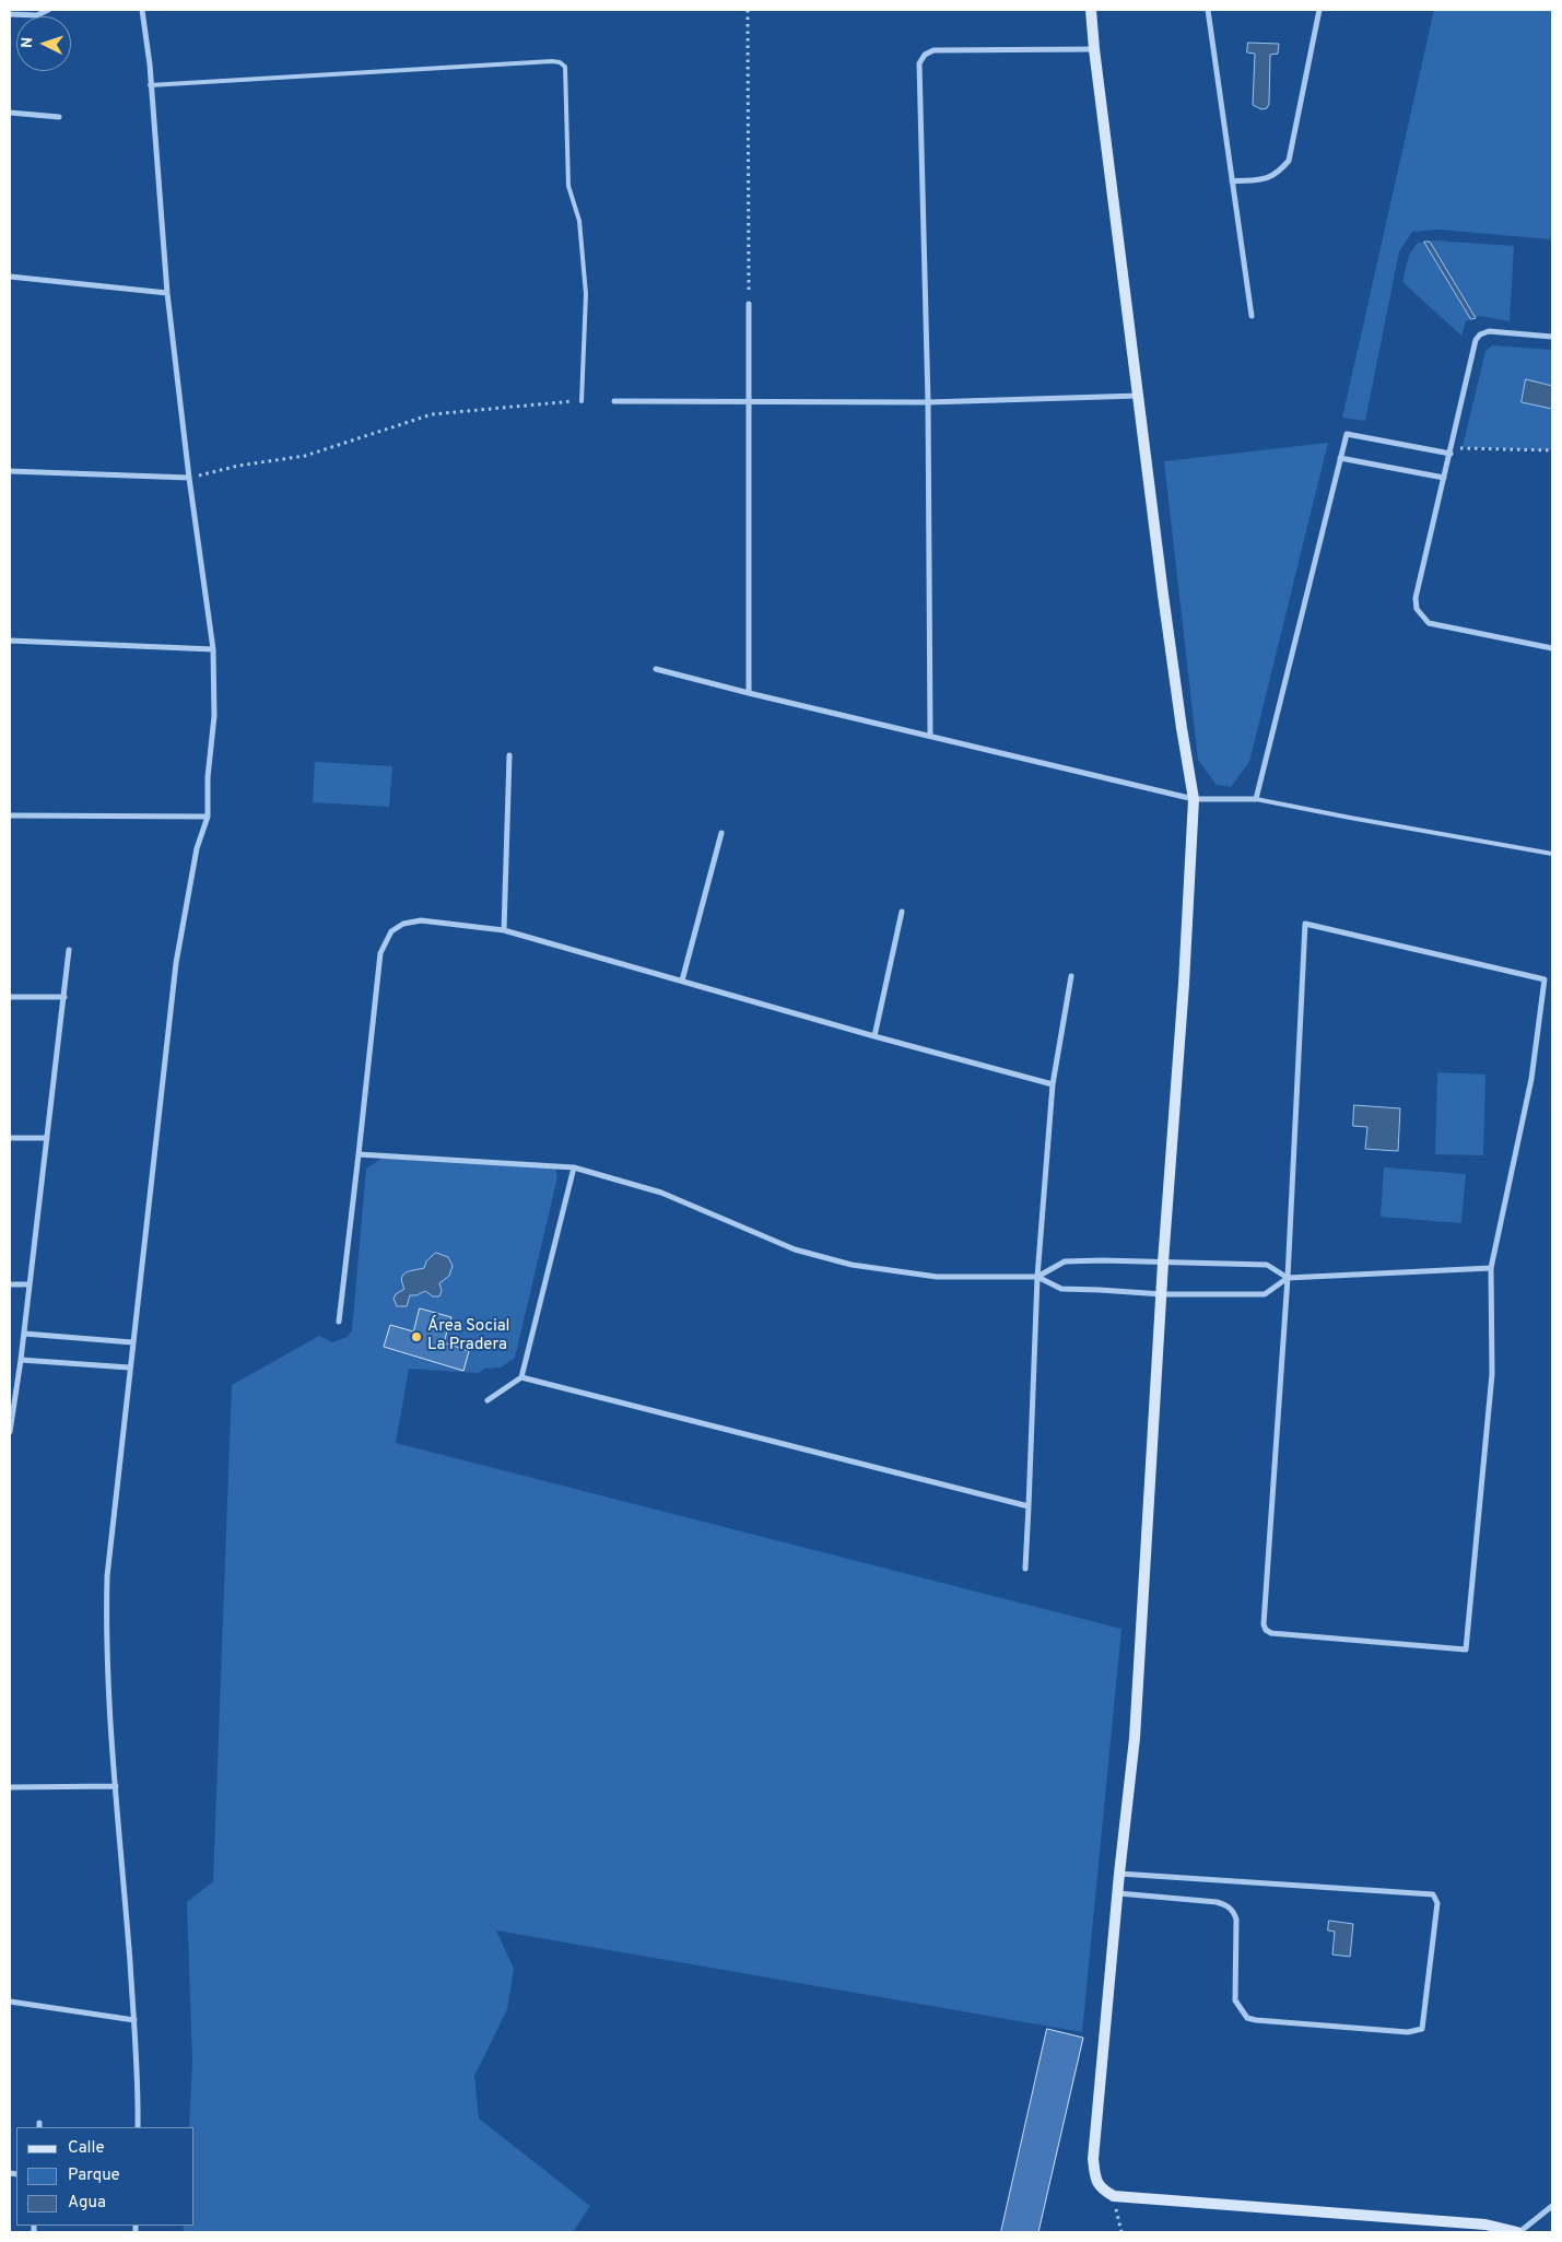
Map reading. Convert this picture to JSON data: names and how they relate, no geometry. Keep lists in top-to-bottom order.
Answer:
{
  "places": ["Área Social La Pradera"],
  "legend": ["Calle", "Parque", "Agua"],
  "north": "left"
}
